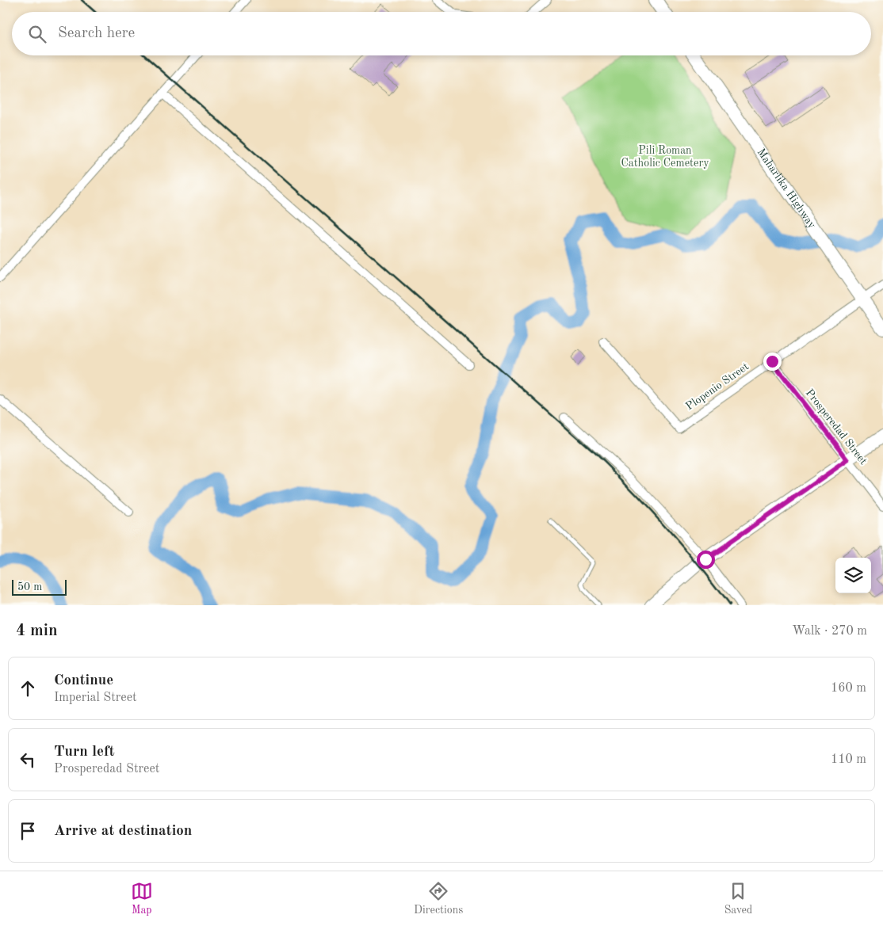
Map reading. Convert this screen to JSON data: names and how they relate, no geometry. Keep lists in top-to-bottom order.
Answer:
{
  "streets": {
    "main road": ["Maharlika Highway"],
    "street": ["Plopenio Street", "Prosperedad Street"]
  },
  "crossings": [
    ["Maharlika Highway", "Plopenio Street"],
    ["Plopenio Street", "Prosperedad Street"]
  ],
  "parks": ["Pili Roman Catholic Cemetery"],
  "scale_bar": "50 m",
  "page": {
    "search": "Search here",
    "scale": "50 m",
    "heading": ["4 min", "Walk · 270 m"],
    "list": [
      ["Continue", "Imperial Street", "160 m"],
      ["Turn left", "Prosperedad Street", "110 m"],
      "Arrive at destination"
    ],
    "nav": ["Map", "Directions", "Saved"]
  }
}
